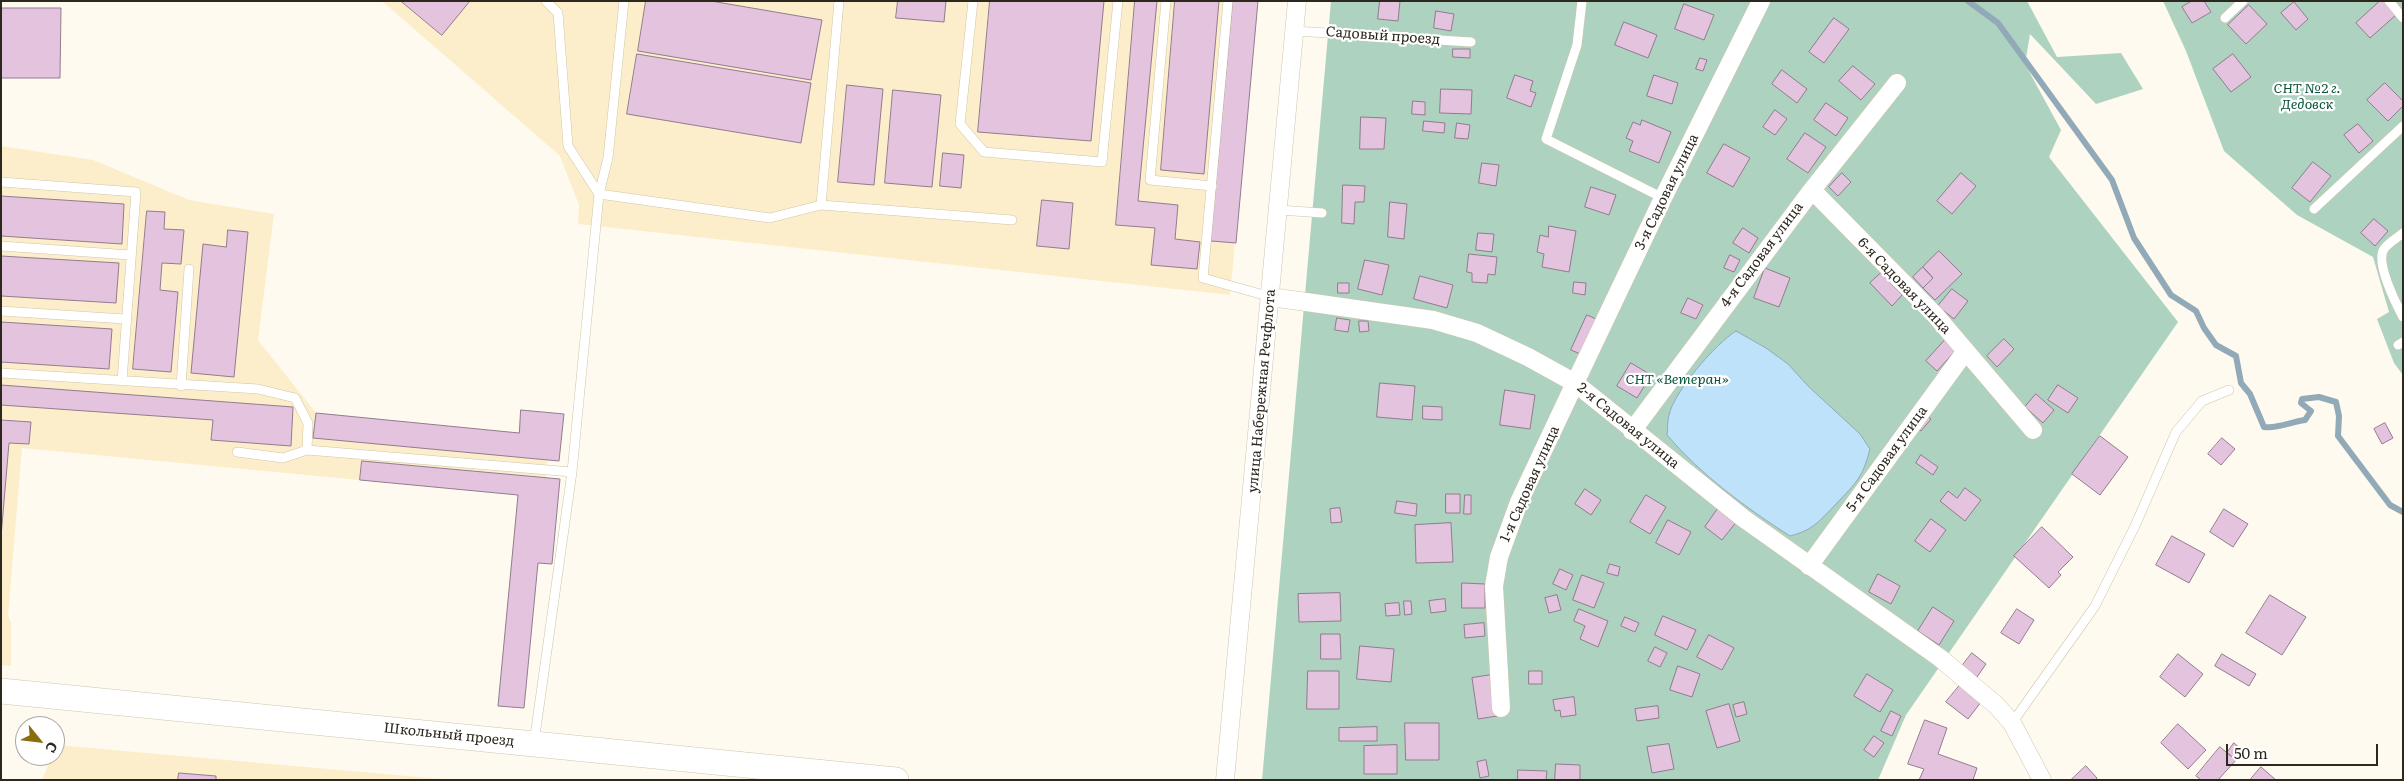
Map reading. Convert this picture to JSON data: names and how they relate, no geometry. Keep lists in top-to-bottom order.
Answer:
{
  "streets": {
    "street": [
      "3-я Садовая улица",
      "4-я Садовая улица",
      "6-я Садовая улица",
      "улица Набережная Речфлота",
      "2-я Садовая улица",
      "5-я Садовая улица",
      "1-я Садовая улица",
      "Школьный проезд"
    ],
    "lane": ["Садовый проезд"]
  },
  "crossings": [
    ["Садовый проезд", "улица Набережная Речфлота"],
    ["3-я Садовая улица", "2-я Садовая улица"],
    ["3-я Садовая улица", "1-я Садовая улица"],
    ["4-я Садовая улица", "6-я Садовая улица"],
    ["4-я Садовая улица", "2-я Садовая улица"],
    ["6-я Садовая улица", "5-я Садовая улица"],
    ["улица Набережная Речфлота", "2-я Садовая улица"],
    ["2-я Садовая улица", "5-я Садовая улица"],
    ["2-я Садовая улица", "1-я Садовая улица"]
  ],
  "parks": ["СНТ №2 г. Дедовск", "СНТ «Ветеран»"],
  "scale_bar": "50 m",
  "north": "bottom right"
}
